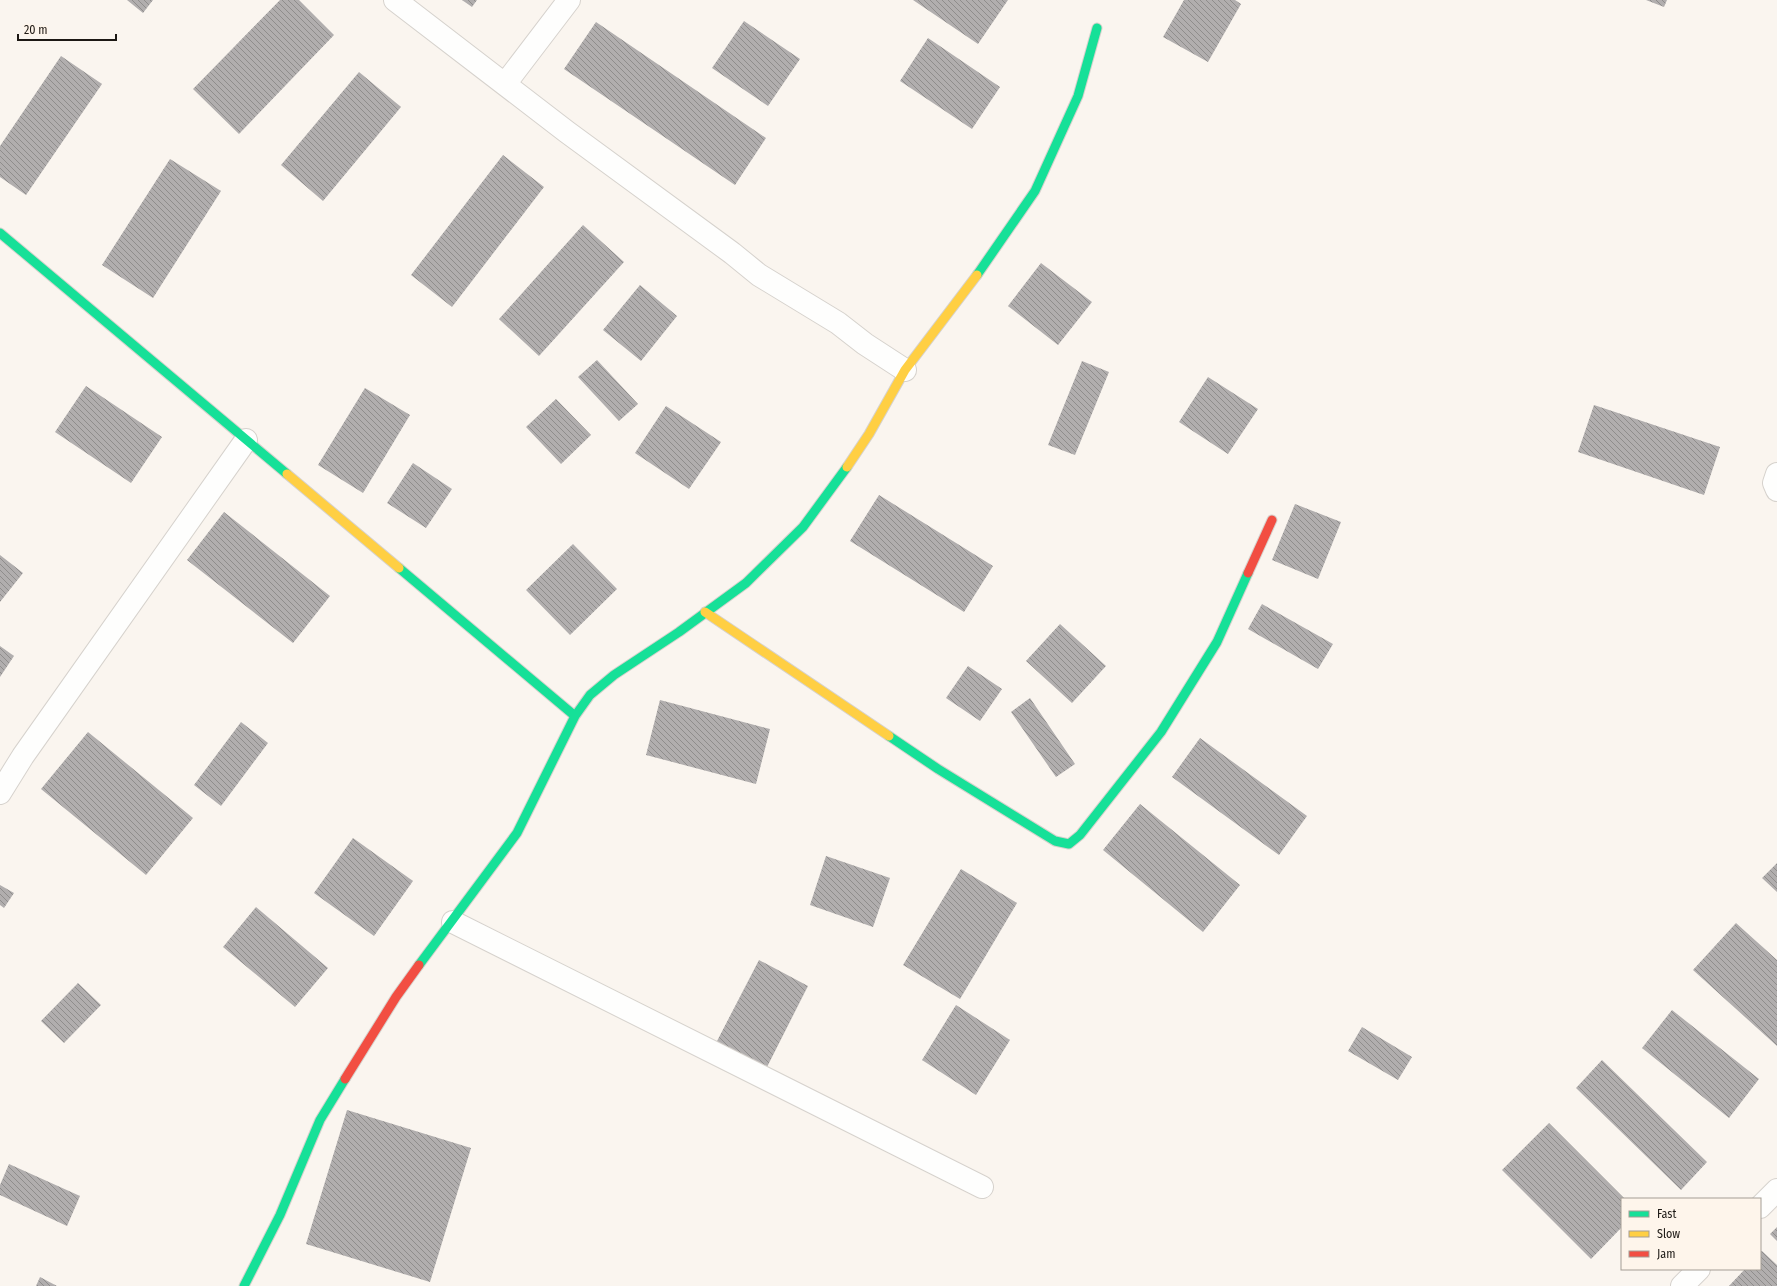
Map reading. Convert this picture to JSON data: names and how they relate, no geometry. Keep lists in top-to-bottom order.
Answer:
{
  "legend": ["Fast", "Slow", "Jam"],
  "scale_bar": "20 m"
}
